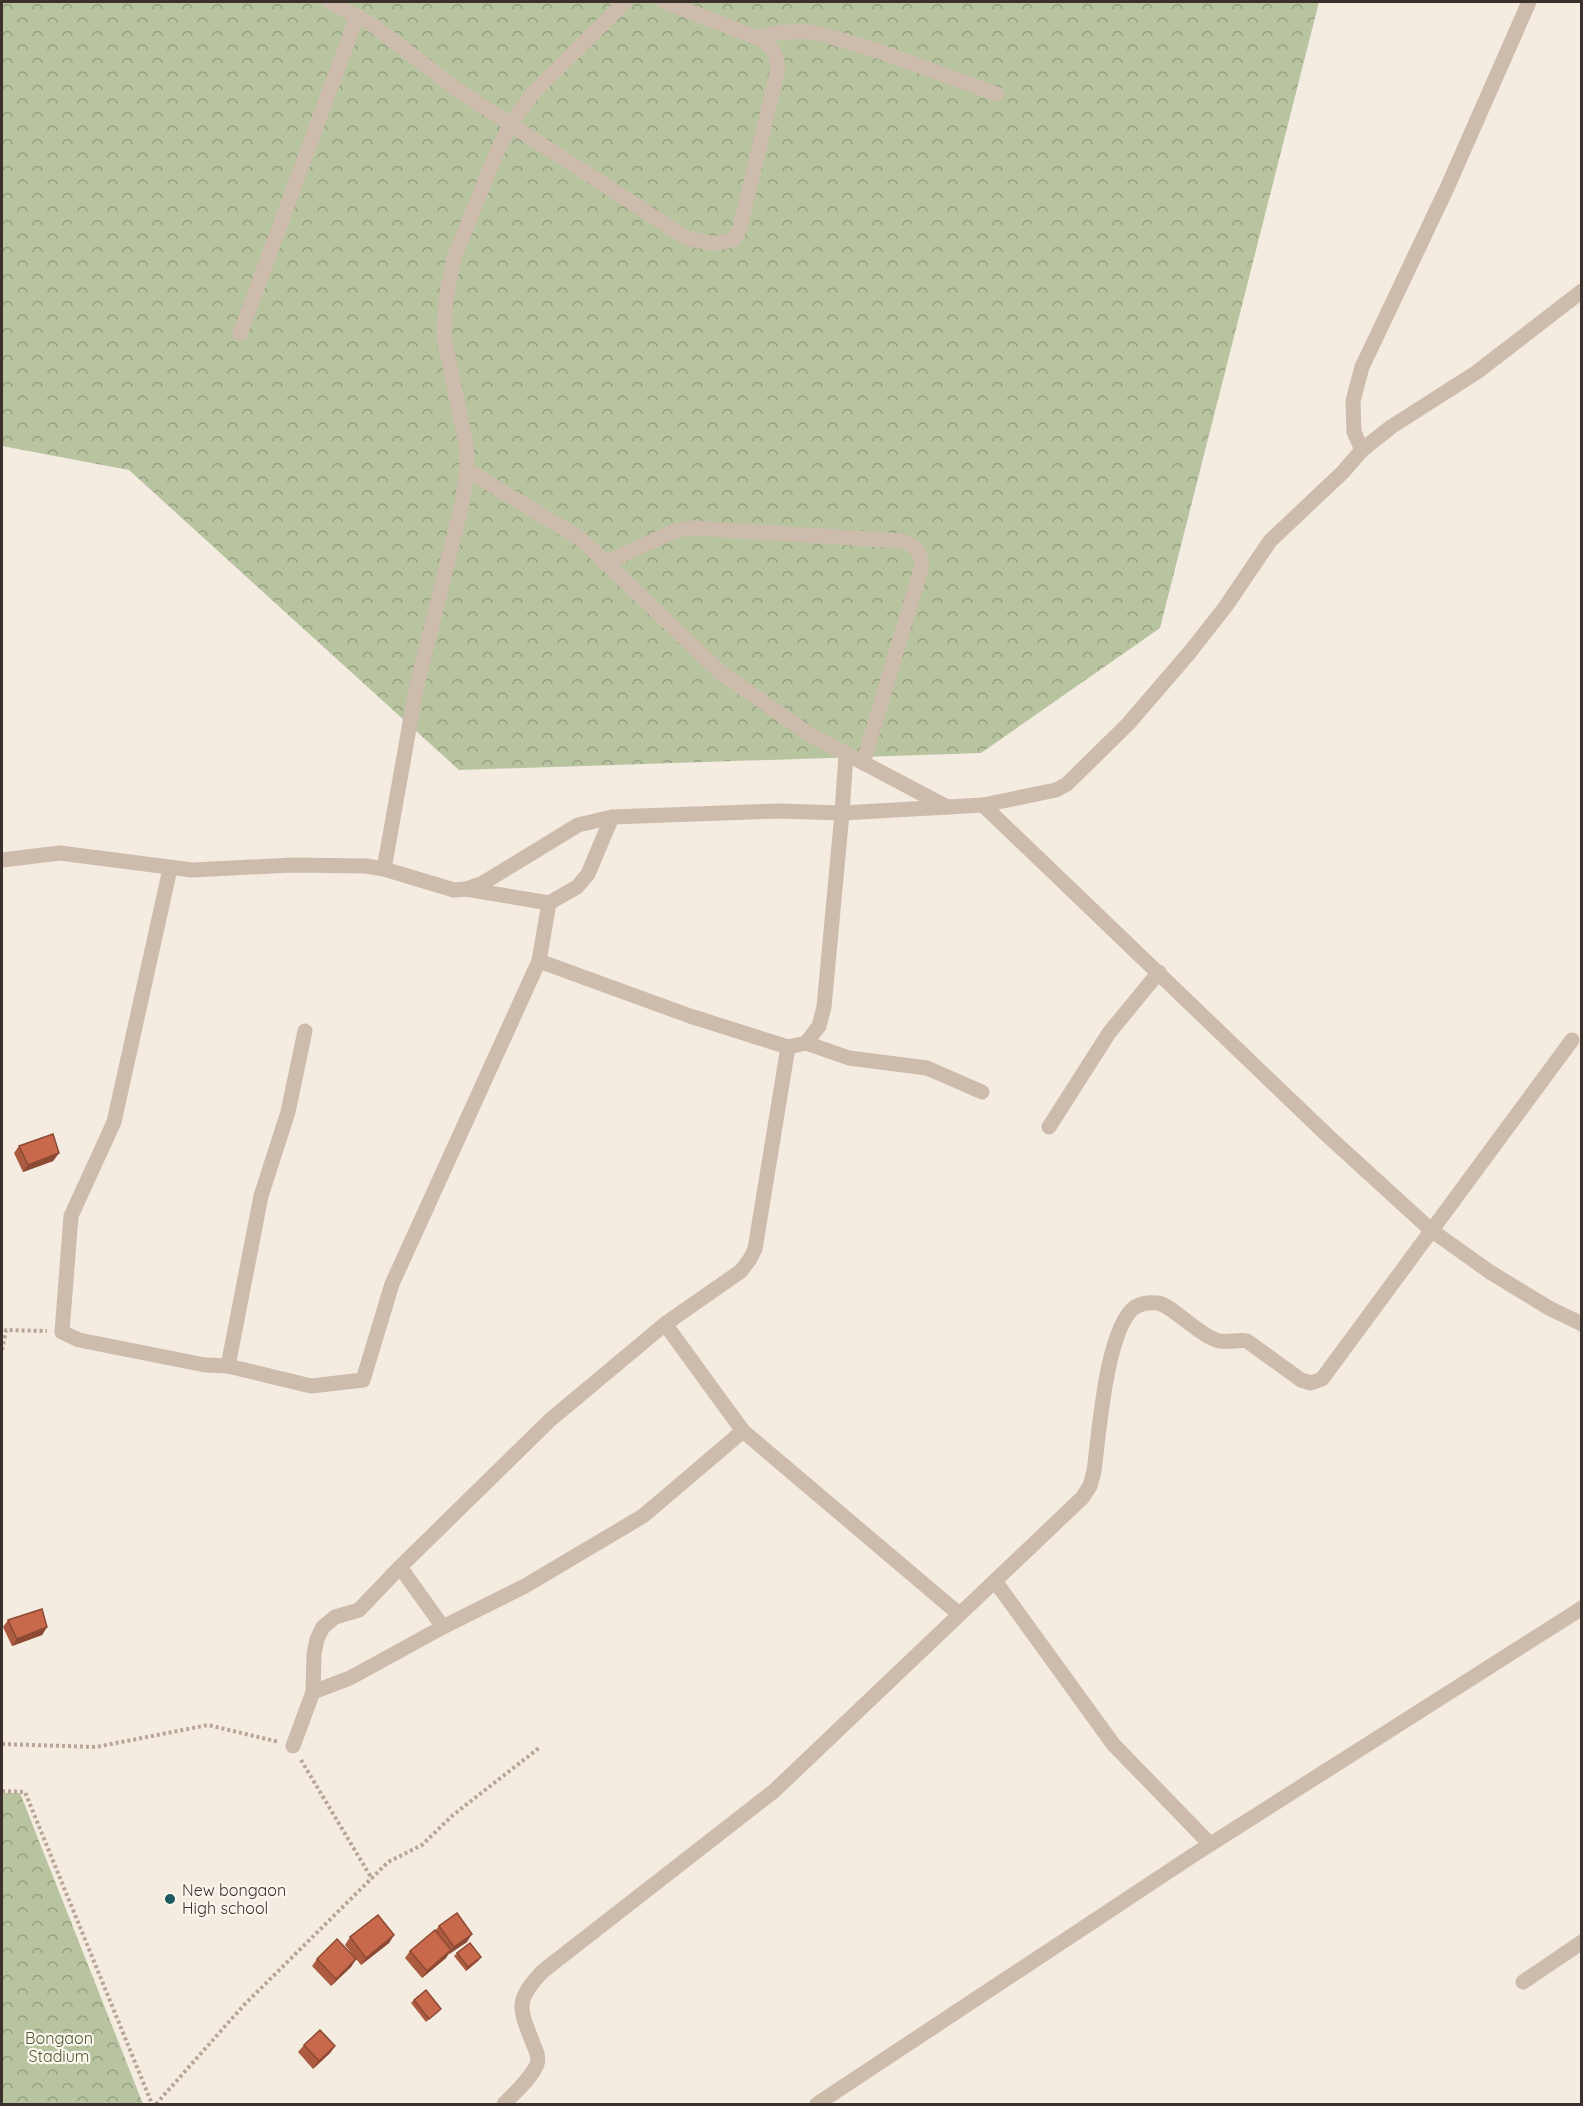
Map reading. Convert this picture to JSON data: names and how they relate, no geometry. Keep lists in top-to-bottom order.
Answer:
{
  "parks": ["Bongaon Stadium"],
  "places": ["New bongaon High school"]
}
